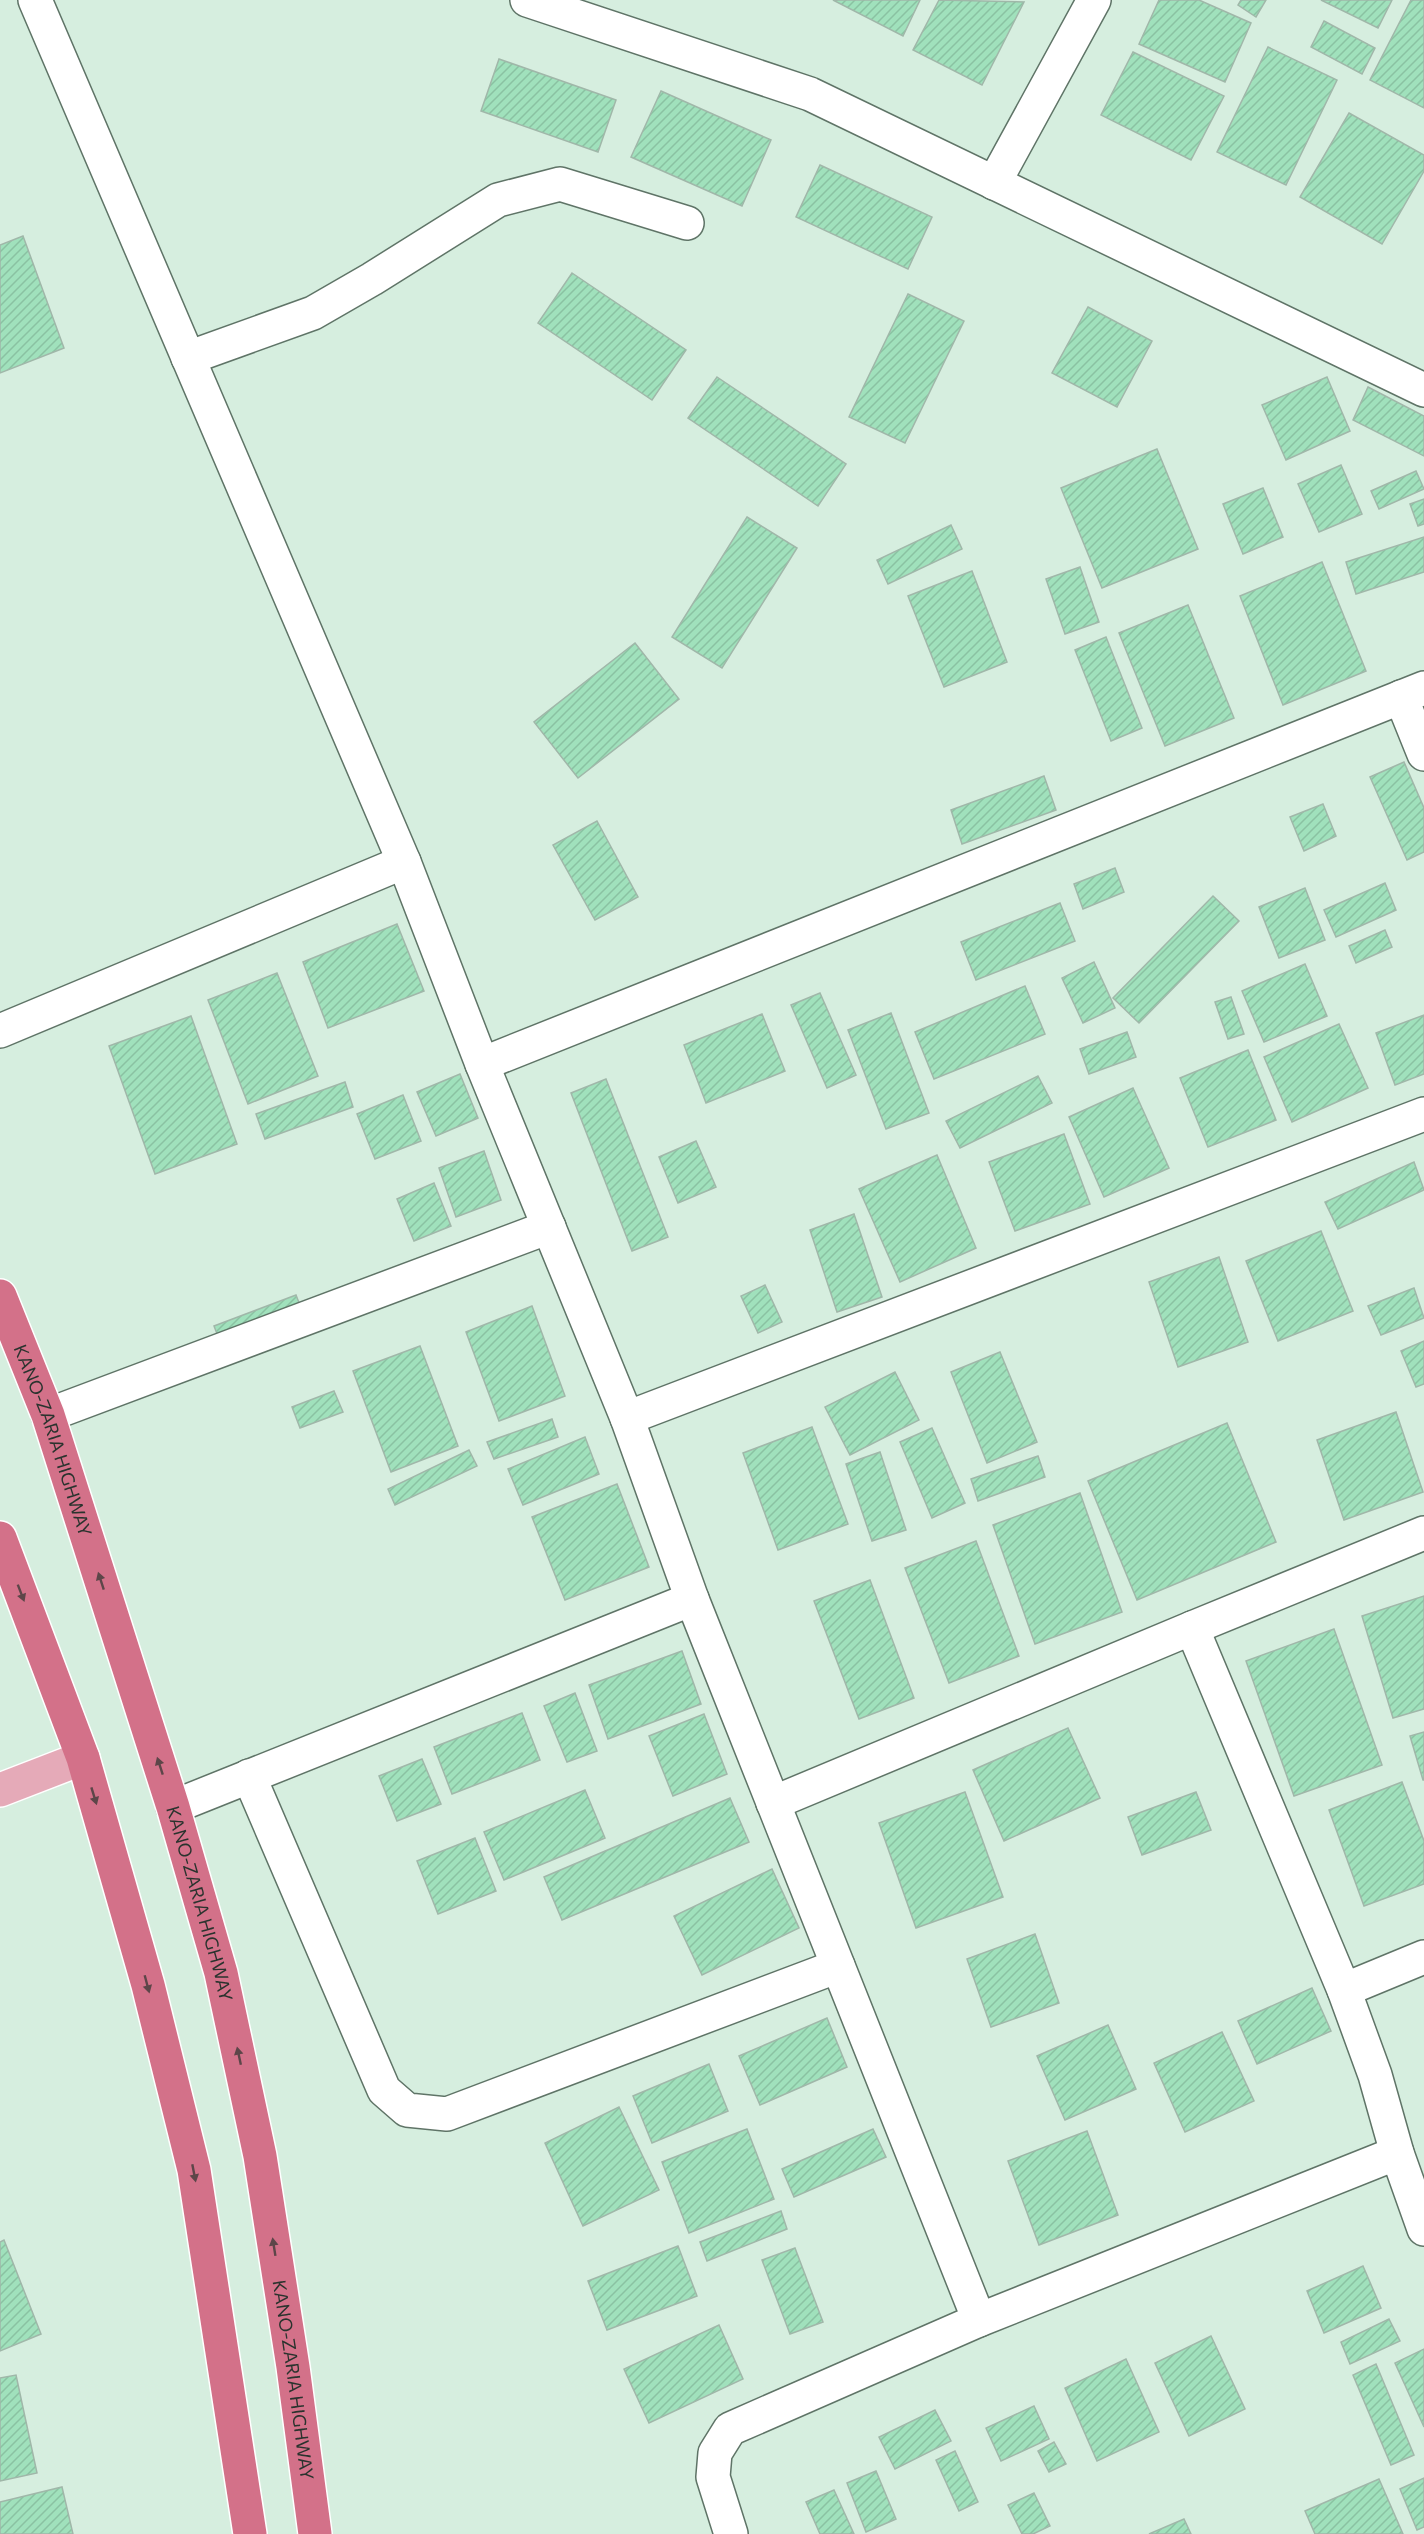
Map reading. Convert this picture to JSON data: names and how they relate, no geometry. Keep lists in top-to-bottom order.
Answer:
{
  "streets": {
    "highway": ["KANO-ZARIA HIGHWAY"]
  }
}
